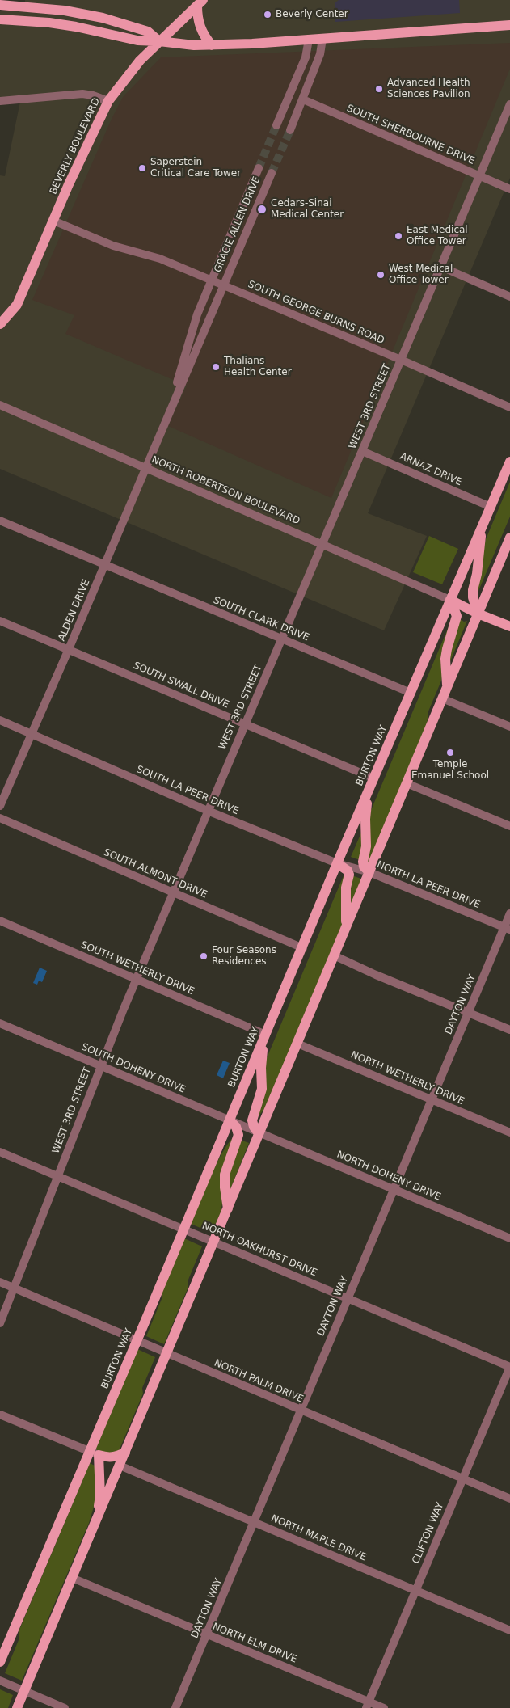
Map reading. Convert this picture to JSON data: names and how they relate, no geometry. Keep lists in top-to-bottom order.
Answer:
{
  "streets": {
    "main road": ["BEVERLY BOULEVARD", "NORTH ROBERTSON BOULEVARD", "BURTON WAY"],
    "street": [
      "SOUTH SHERBOURNE DRIVE",
      "GRACIE ALLEN DRIVE",
      "SOUTH GEORGE BURNS ROAD",
      "WEST 3RD STREET",
      "ARNAZ DRIVE",
      "ALDEN DRIVE",
      "SOUTH CLARK DRIVE",
      "SOUTH SWALL DRIVE",
      "SOUTH LA PEER DRIVE",
      "SOUTH ALMONT DRIVE",
      "NORTH LA PEER DRIVE",
      "SOUTH WETHERLY DRIVE",
      "DAYTON WAY",
      "SOUTH DOHENY DRIVE",
      "NORTH WETHERLY DRIVE",
      "NORTH DOHENY DRIVE",
      "NORTH OAKHURST DRIVE",
      "NORTH PALM DRIVE",
      "CLIFTON WAY",
      "NORTH MAPLE DRIVE",
      "NORTH ELM DRIVE"
    ]
  },
  "crossings": [
    ["SOUTH SHERBOURNE DRIVE", "WEST 3RD STREET"],
    ["BEVERLY BOULEVARD", "SOUTH GEORGE BURNS ROAD"],
    ["GRACIE ALLEN DRIVE", "SOUTH GEORGE BURNS ROAD"],
    ["GRACIE ALLEN DRIVE", "ALDEN DRIVE"],
    ["SOUTH GEORGE BURNS ROAD", "WEST 3RD STREET"],
    ["SOUTH GEORGE BURNS ROAD", "ALDEN DRIVE"],
    ["WEST 3RD STREET", "ARNAZ DRIVE"],
    ["WEST 3RD STREET", "NORTH ROBERTSON BOULEVARD"],
    ["WEST 3RD STREET", "SOUTH CLARK DRIVE"],
    ["WEST 3RD STREET", "SOUTH SWALL DRIVE"],
    ["WEST 3RD STREET", "SOUTH LA PEER DRIVE"],
    ["WEST 3RD STREET", "SOUTH ALMONT DRIVE"],
    ["WEST 3RD STREET", "SOUTH WETHERLY DRIVE"],
    ["WEST 3RD STREET", "SOUTH DOHENY DRIVE"],
    ["WEST 3RD STREET", "NORTH OAKHURST DRIVE"],
    ["WEST 3RD STREET", "NORTH PALM DRIVE"],
    ["ARNAZ DRIVE", "BURTON WAY"],
    ["NORTH ROBERTSON BOULEVARD", "ALDEN DRIVE"],
    ["NORTH ROBERTSON BOULEVARD", "BURTON WAY"],
    ["ALDEN DRIVE", "SOUTH CLARK DRIVE"],
    ["ALDEN DRIVE", "SOUTH SWALL DRIVE"],
    ["ALDEN DRIVE", "SOUTH LA PEER DRIVE"],
    ["SOUTH CLARK DRIVE", "BURTON WAY"],
    ["SOUTH SWALL DRIVE", "BURTON WAY"],
    ["BURTON WAY", "SOUTH LA PEER DRIVE"],
    ["BURTON WAY", "SOUTH ALMONT DRIVE"],
    ["BURTON WAY", "NORTH LA PEER DRIVE"],
    ["BURTON WAY", "SOUTH WETHERLY DRIVE"],
    ["BURTON WAY", "SOUTH DOHENY DRIVE"],
    ["BURTON WAY", "NORTH OAKHURST DRIVE"],
    ["BURTON WAY", "NORTH PALM DRIVE"],
    ["SOUTH LA PEER DRIVE", "NORTH LA PEER DRIVE"],
    ["NORTH LA PEER DRIVE", "DAYTON WAY"],
    ["DAYTON WAY", "NORTH WETHERLY DRIVE"],
    ["DAYTON WAY", "NORTH DOHENY DRIVE"],
    ["DAYTON WAY", "NORTH OAKHURST DRIVE"],
    ["DAYTON WAY", "NORTH PALM DRIVE"],
    ["DAYTON WAY", "NORTH MAPLE DRIVE"],
    ["DAYTON WAY", "NORTH ELM DRIVE"],
    ["SOUTH DOHENY DRIVE", "NORTH DOHENY DRIVE"],
    ["NORTH OAKHURST DRIVE", "CLIFTON WAY"],
    ["NORTH PALM DRIVE", "CLIFTON WAY"],
    ["CLIFTON WAY", "NORTH MAPLE DRIVE"],
    ["CLIFTON WAY", "NORTH ELM DRIVE"]
  ],
  "places": [
    "Beverly Center",
    "Advanced Health Sciences Pavilion",
    "Saperstein Critical Care Tower",
    "Cedars-Sinai Medical Center",
    "East Medical Office Tower",
    "West Medical Office Tower",
    "Thalians Health Center",
    "Temple Emanuel School",
    "Four Seasons Residences"
  ]
}
